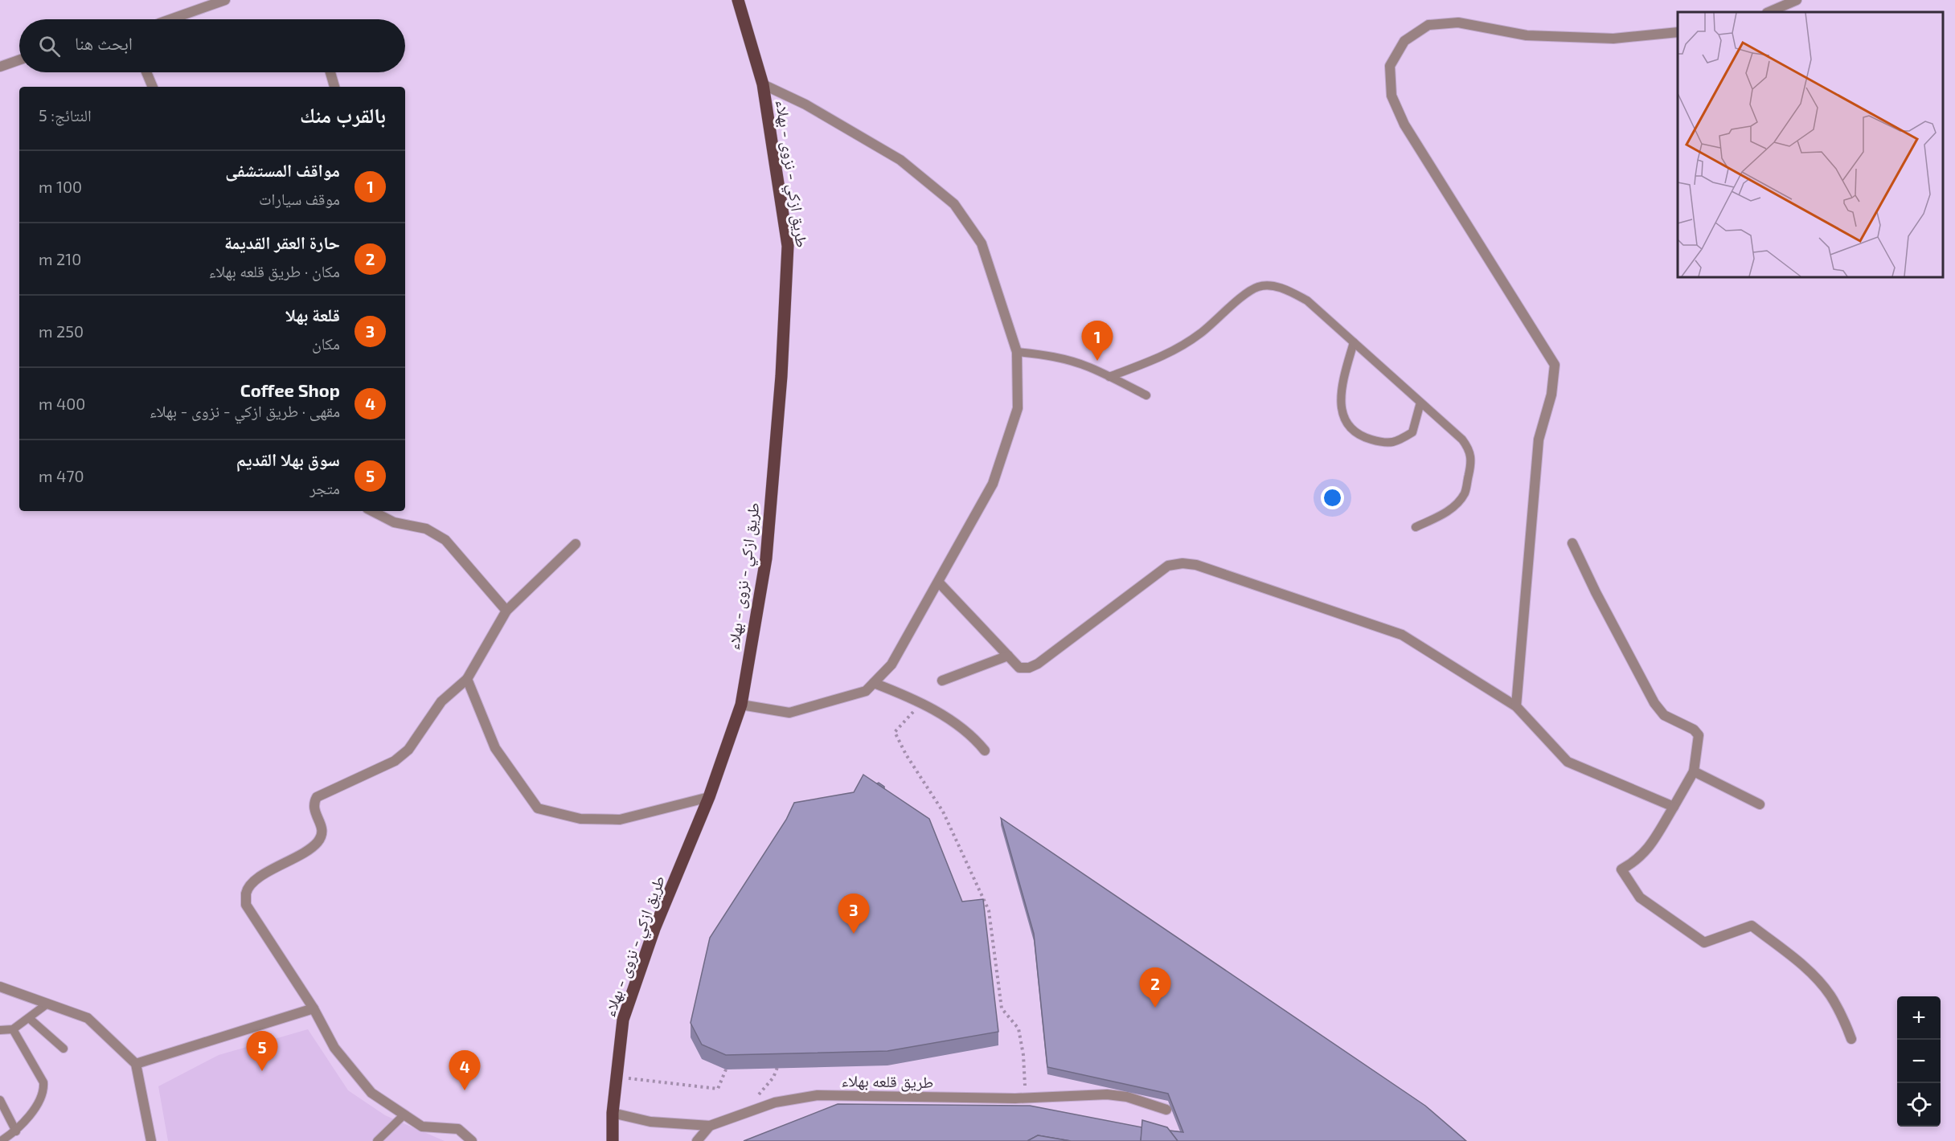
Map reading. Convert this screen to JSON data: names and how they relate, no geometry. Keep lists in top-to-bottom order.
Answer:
{
  "streets": {
    "main road": ["طريق ازكي - نزوى - بهلاء"],
    "street": ["طريق قلعه بهلاء"]
  },
  "crossings": [
    ["طريق ازكي - نزوى - بهلاء", "طريق قلعه بهلاء"]
  ],
  "page": {
    "search": "ابحث هنا",
    "heading": ["بالقرب منك", "النتائج: 5"],
    "list": [
      {
        "mark": "1",
        "name": "مواقف المستشفى",
        "note": "موقف سيارات",
        "value": "100 m"
      },
      {
        "mark": "2",
        "name": "حارة العقر القديمة",
        "note": "مكان · طريق قلعه بهلاء",
        "value": "210 m"
      },
      {
        "mark": "3",
        "name": "قلعة بهلا",
        "note": "مكان",
        "value": "250 m"
      },
      {
        "mark": "4",
        "name": "Coffee Shop",
        "note": "مقهى · طريق ازكي - نزوى - بهلاء",
        "value": "400 m"
      },
      {
        "mark": "5",
        "name": "سوق بهلا القديم",
        "note": "متجر",
        "value": "470 m"
      }
    ],
    "pins": [
      "1",
      "3",
      "2",
      "5",
      "4"
    ],
    "map_buttons": ["+", "−"]
  }
}
